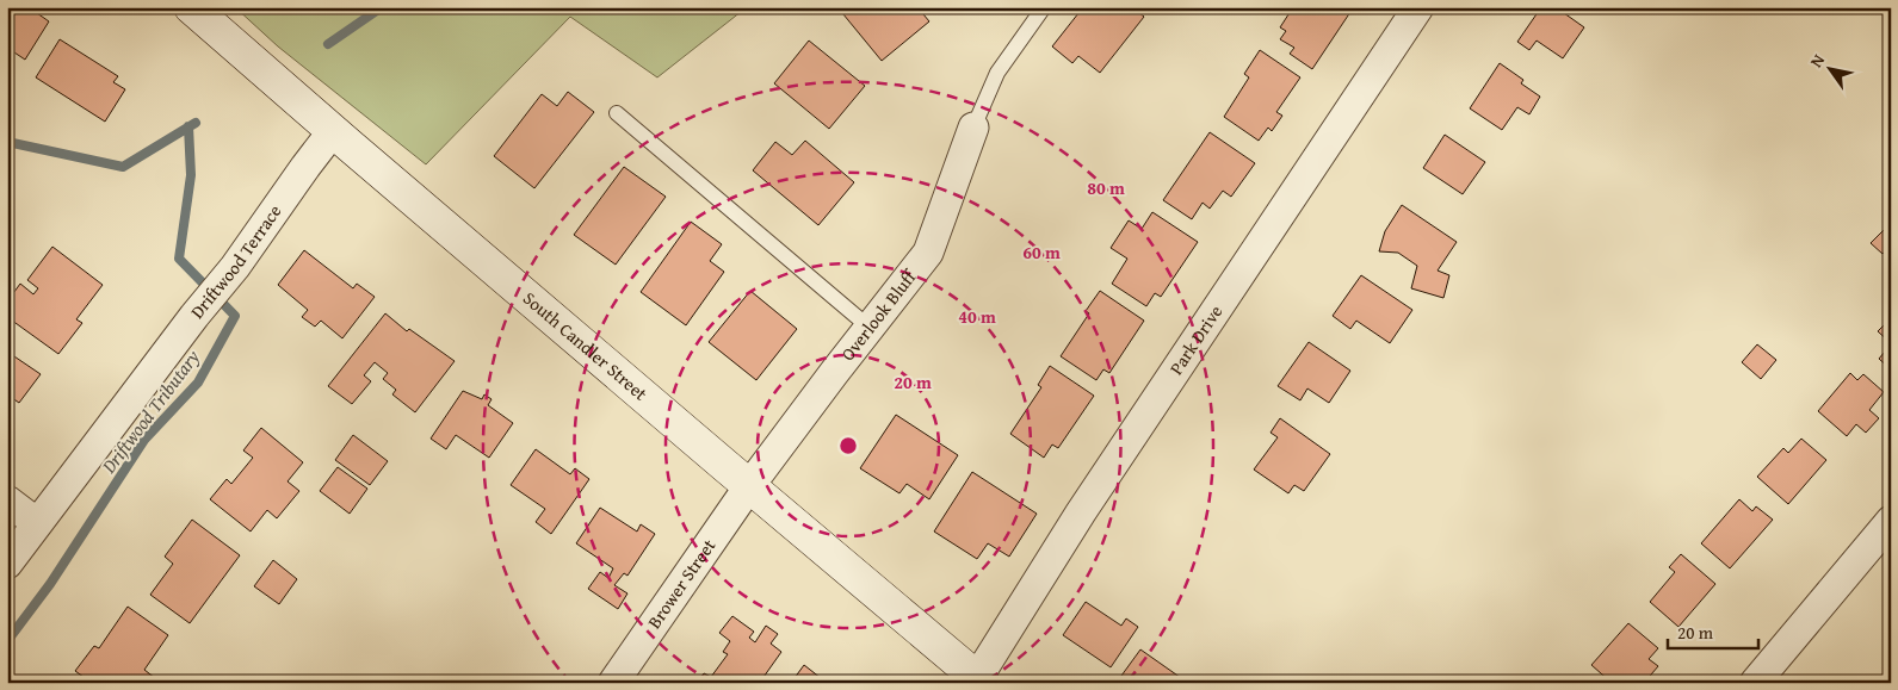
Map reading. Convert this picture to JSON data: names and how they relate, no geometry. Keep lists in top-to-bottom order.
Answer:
{
  "streets": {
    "main road": ["South Candler Street"],
    "street": [
      "Driftwood Terrace",
      "Overlook Bluff",
      "Park Drive",
      "Brower Street"
    ]
  },
  "crossings": [
    ["Driftwood Terrace", "South Candler Street"],
    ["Overlook Bluff", "South Candler Street"],
    ["Overlook Bluff", "Brower Street"],
    ["Park Drive", "South Candler Street"],
    ["South Candler Street", "Brower Street"]
  ],
  "water": ["Driftwood Tributary"],
  "scale_bar": "20 m",
  "north": "top left",
  "rings": [
    "80 m",
    "60 m",
    "40 m",
    "20 m"
  ]
}
